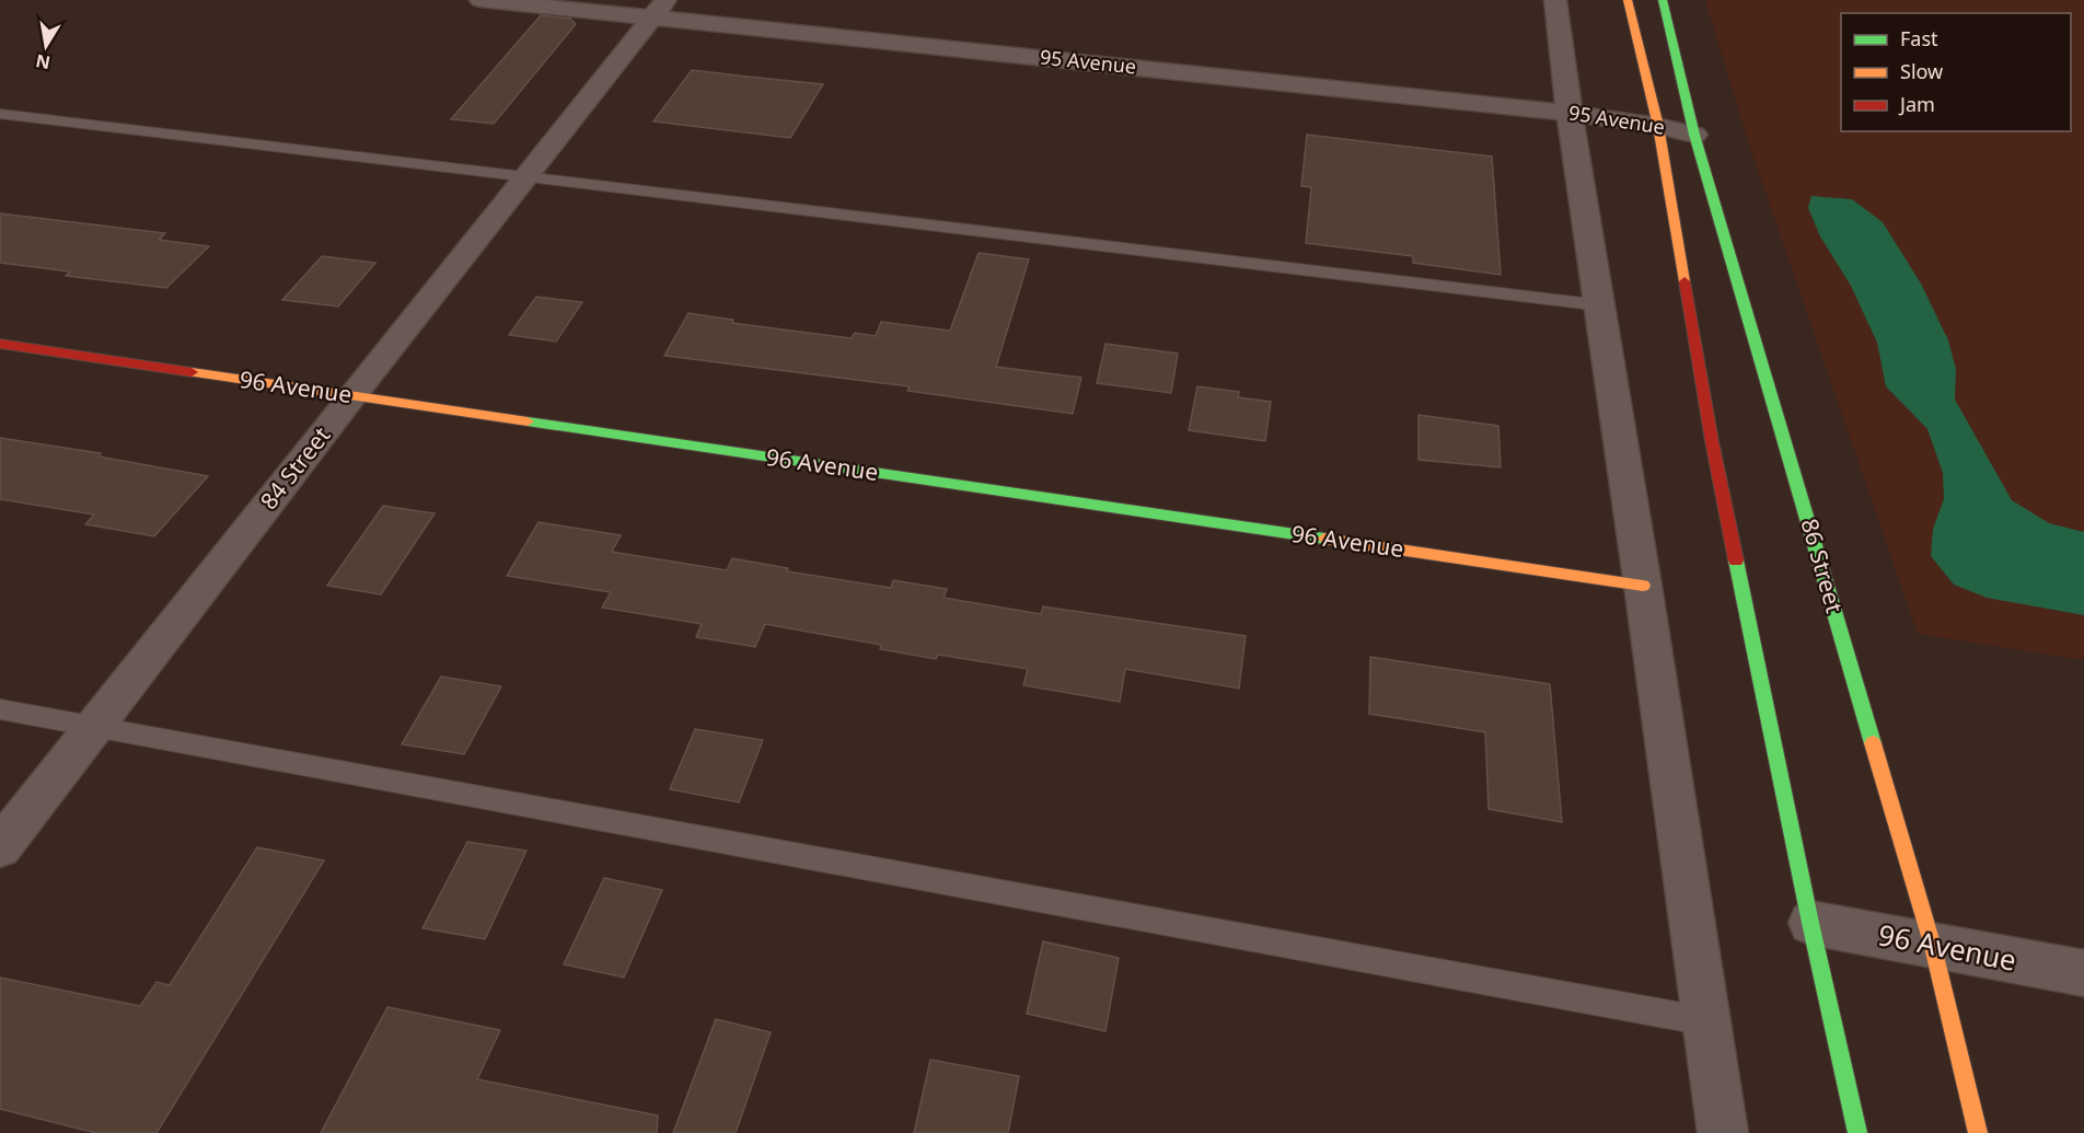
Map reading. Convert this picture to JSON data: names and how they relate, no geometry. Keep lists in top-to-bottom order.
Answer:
{
  "streets": {
    "main road": ["96 Avenue", "86 Street"],
    "street": ["95 Avenue", "84 Street"]
  },
  "crossings": [
    ["95 Avenue", "84 Street"],
    ["95 Avenue", "86 Street"],
    ["96 Avenue", "84 Street"],
    ["96 Avenue", "86 Street"]
  ],
  "legend": ["Fast", "Slow", "Jam"],
  "north": "bottom"
}
